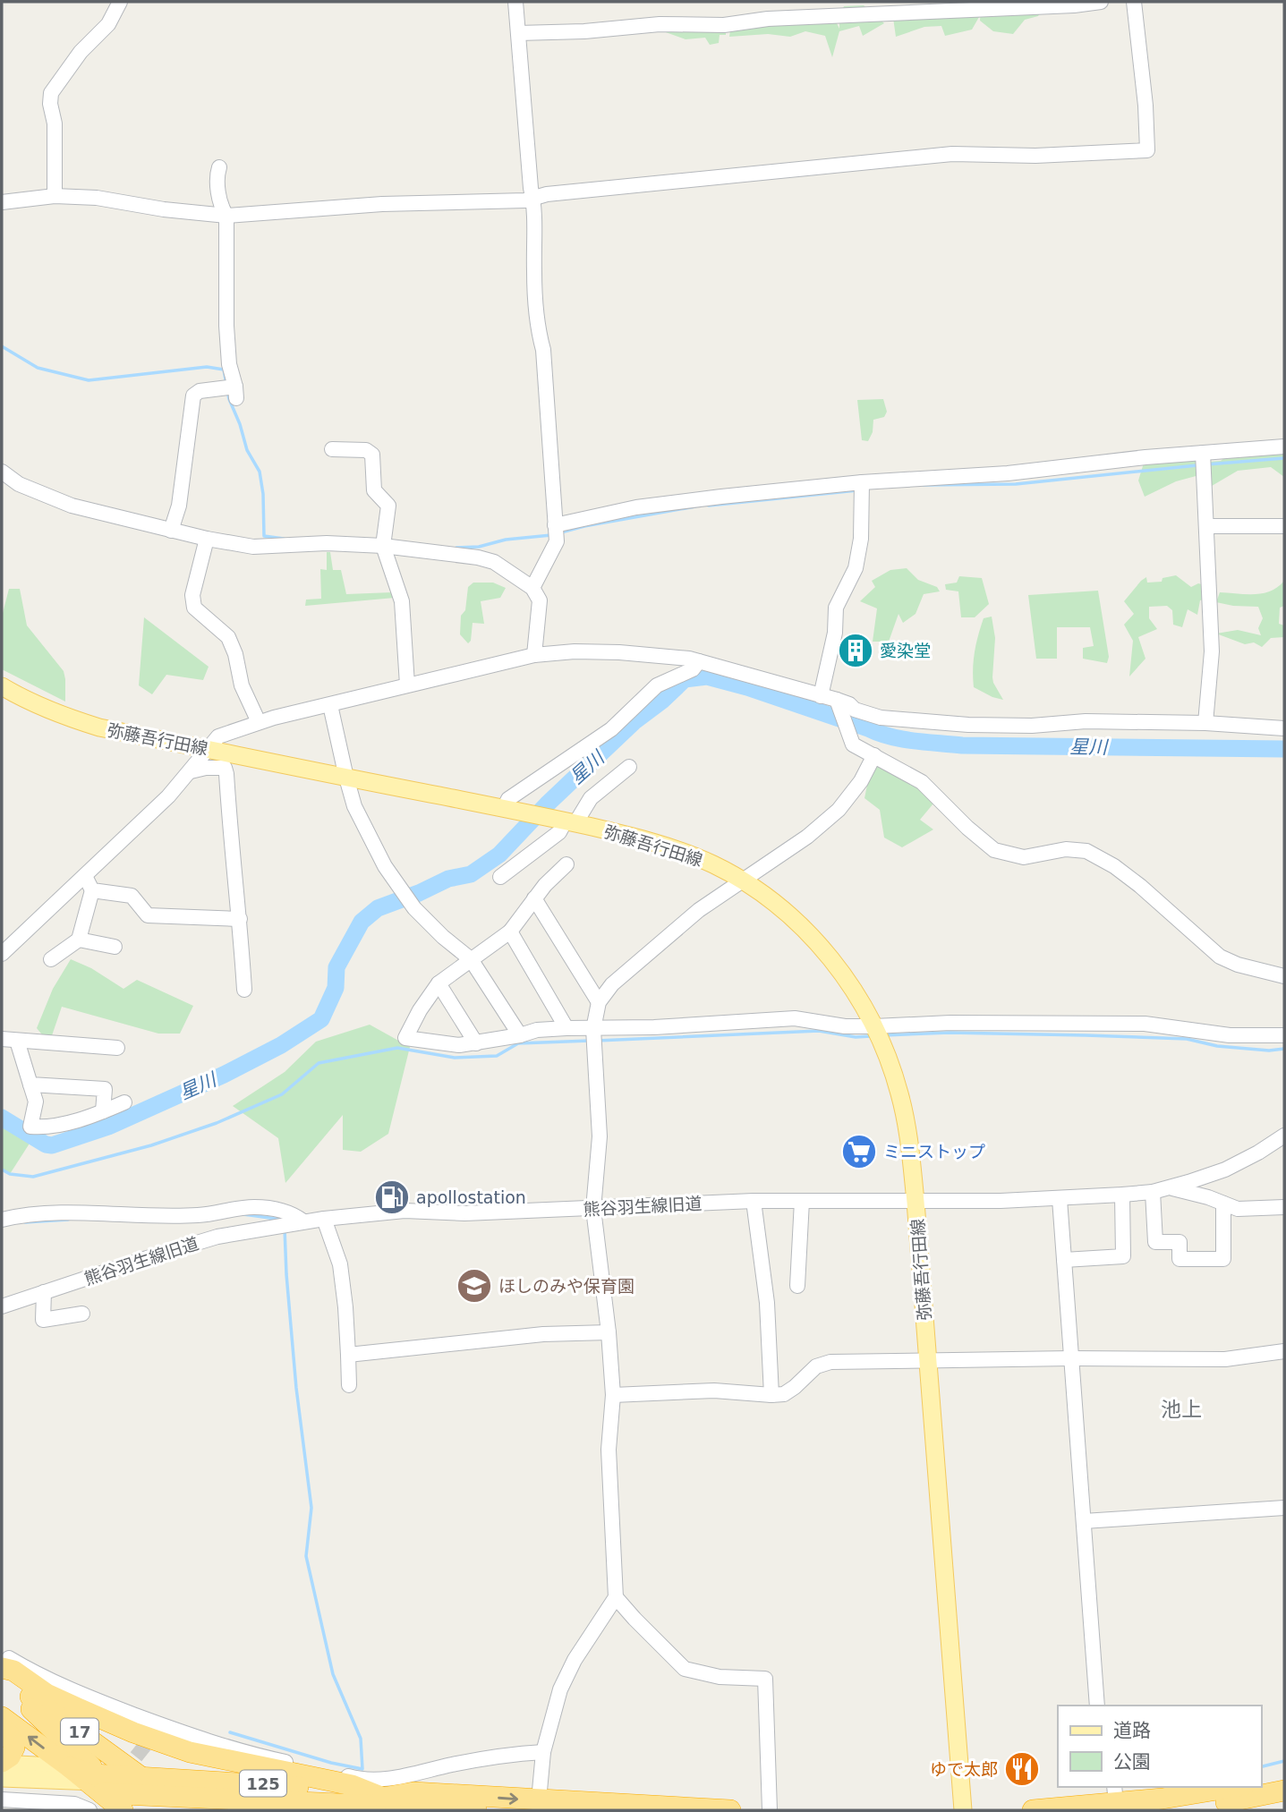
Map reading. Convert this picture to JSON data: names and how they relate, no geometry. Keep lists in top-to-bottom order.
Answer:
{
  "streets": {
    "highway": ["17", "125"],
    "main road": ["弥藤吾行田線"],
    "street": ["熊谷羽生線旧道"]
  },
  "crossings": [
    ["弥藤吾行田線", "熊谷羽生線旧道"],
    ["17", "125"]
  ],
  "districts": ["池上"],
  "water": ["星川"],
  "places": {
    "building": ["愛染堂"],
    "supermarket": ["ミニストップ"],
    "fuel station": ["apollostation"],
    "school or university": ["ほしのみや保育園"],
    "restaurant": ["ゆで太郎"]
  },
  "legend": ["道路", "公園"]
}
